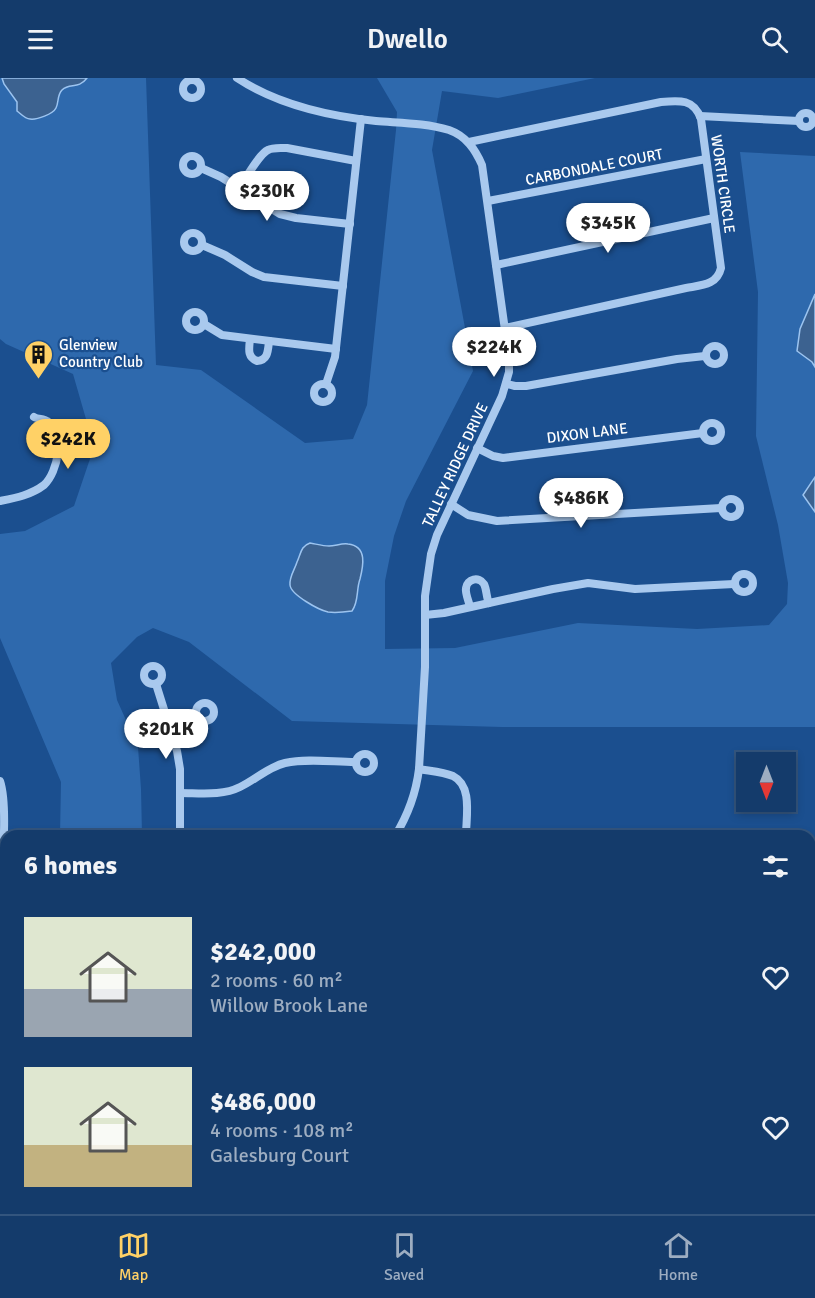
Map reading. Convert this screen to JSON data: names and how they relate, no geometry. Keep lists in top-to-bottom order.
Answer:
{
  "streets": {
    "street": [
      "CARBONDALE COURT",
      "WORTH CIRCLE",
      "DIXON LANE",
      "TALLEY RIDGE DRIVE"
    ]
  },
  "crossings": [
    ["CARBONDALE COURT", "WORTH CIRCLE"],
    ["CARBONDALE COURT", "TALLEY RIDGE DRIVE"],
    ["WORTH CIRCLE", "TALLEY RIDGE DRIVE"],
    ["DIXON LANE", "TALLEY RIDGE DRIVE"]
  ],
  "places": {
    "building": ["Glenview Country Club"]
  },
  "north": "bottom",
  "page": {
    "header": "Dwello",
    "price": [
      "$230K",
      "$345K",
      "$224K",
      "$242K",
      "$486K",
      "$201K"
    ],
    "heading": "6 homes",
    "list": [
      {
        "name": "$242,000",
        "note": "2 rooms · 60 m² · Willow Brook Lane"
      },
      {
        "name": "$486,000",
        "note": "4 rooms · 108 m² · Galesburg Court"
      }
    ],
    "tabs": ["Map", "Saved", "Home"]
  }
}
